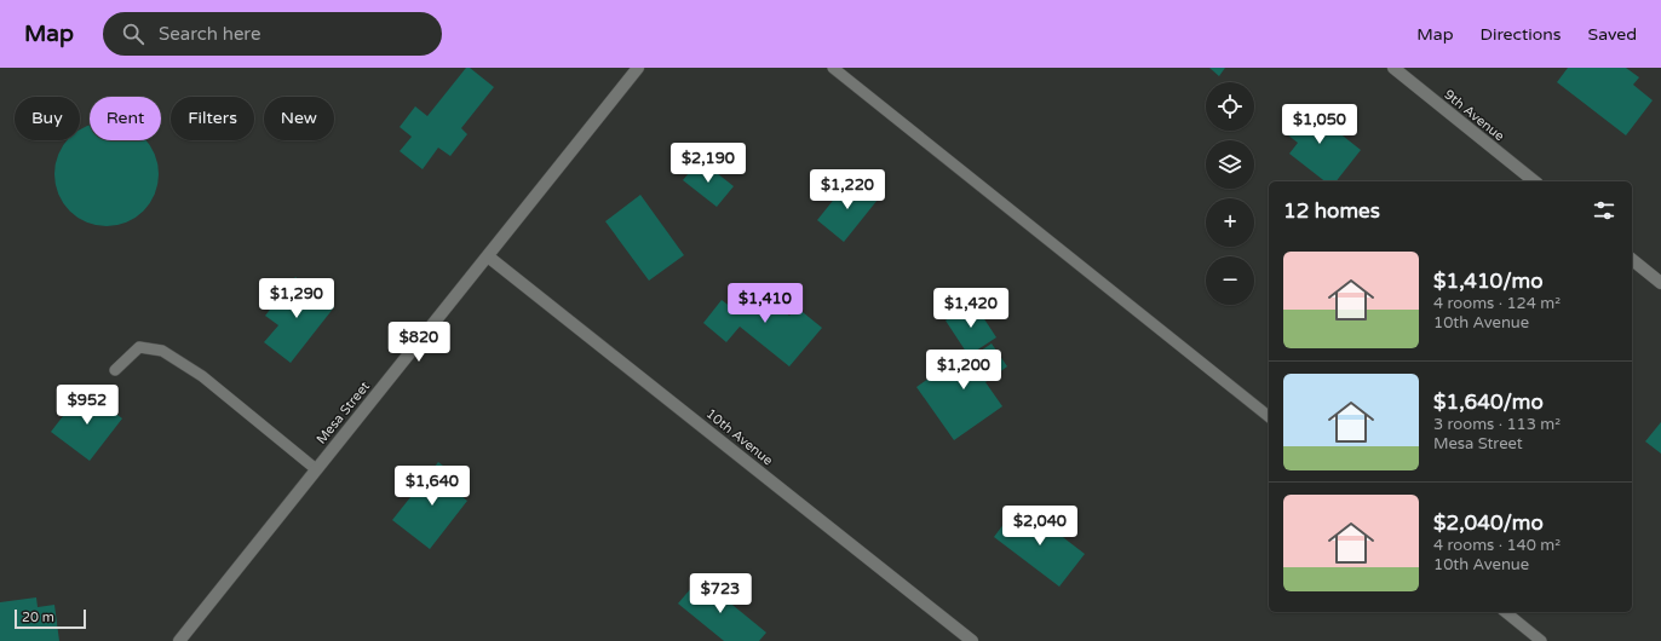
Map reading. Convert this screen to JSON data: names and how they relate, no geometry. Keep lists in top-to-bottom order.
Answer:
{
  "streets": {
    "street": ["9th Avenue", "Mesa Street", "10th Avenue"]
  },
  "crossings": [
    ["Mesa Street", "10th Avenue"]
  ],
  "scale_bar": "20 m",
  "page": {
    "header": "Map",
    "search": "Search here",
    "nav": ["Map", "Directions", "Saved"],
    "map_buttons": ["+", "−"],
    "chip": [
      "Buy",
      "Rent",
      "Filters",
      "New"
    ],
    "price": [
      "$1,050",
      "$2,190",
      "$1,220",
      "$1,290",
      "$1,410",
      "$1,420",
      "$820",
      "$1,200",
      "$952",
      "$1,640",
      "$2,040",
      "$723"
    ],
    "heading": "12 homes",
    "list": [
      {
        "name": "$1,410/mo",
        "note": "4 rooms · 124 m² · 10th Avenue"
      },
      {
        "name": "$1,640/mo",
        "note": "3 rooms · 113 m² · Mesa Street"
      },
      {
        "name": "$2,040/mo",
        "note": "4 rooms · 140 m² · 10th Avenue"
      }
    ],
    "scale": "20 m"
  }
}
